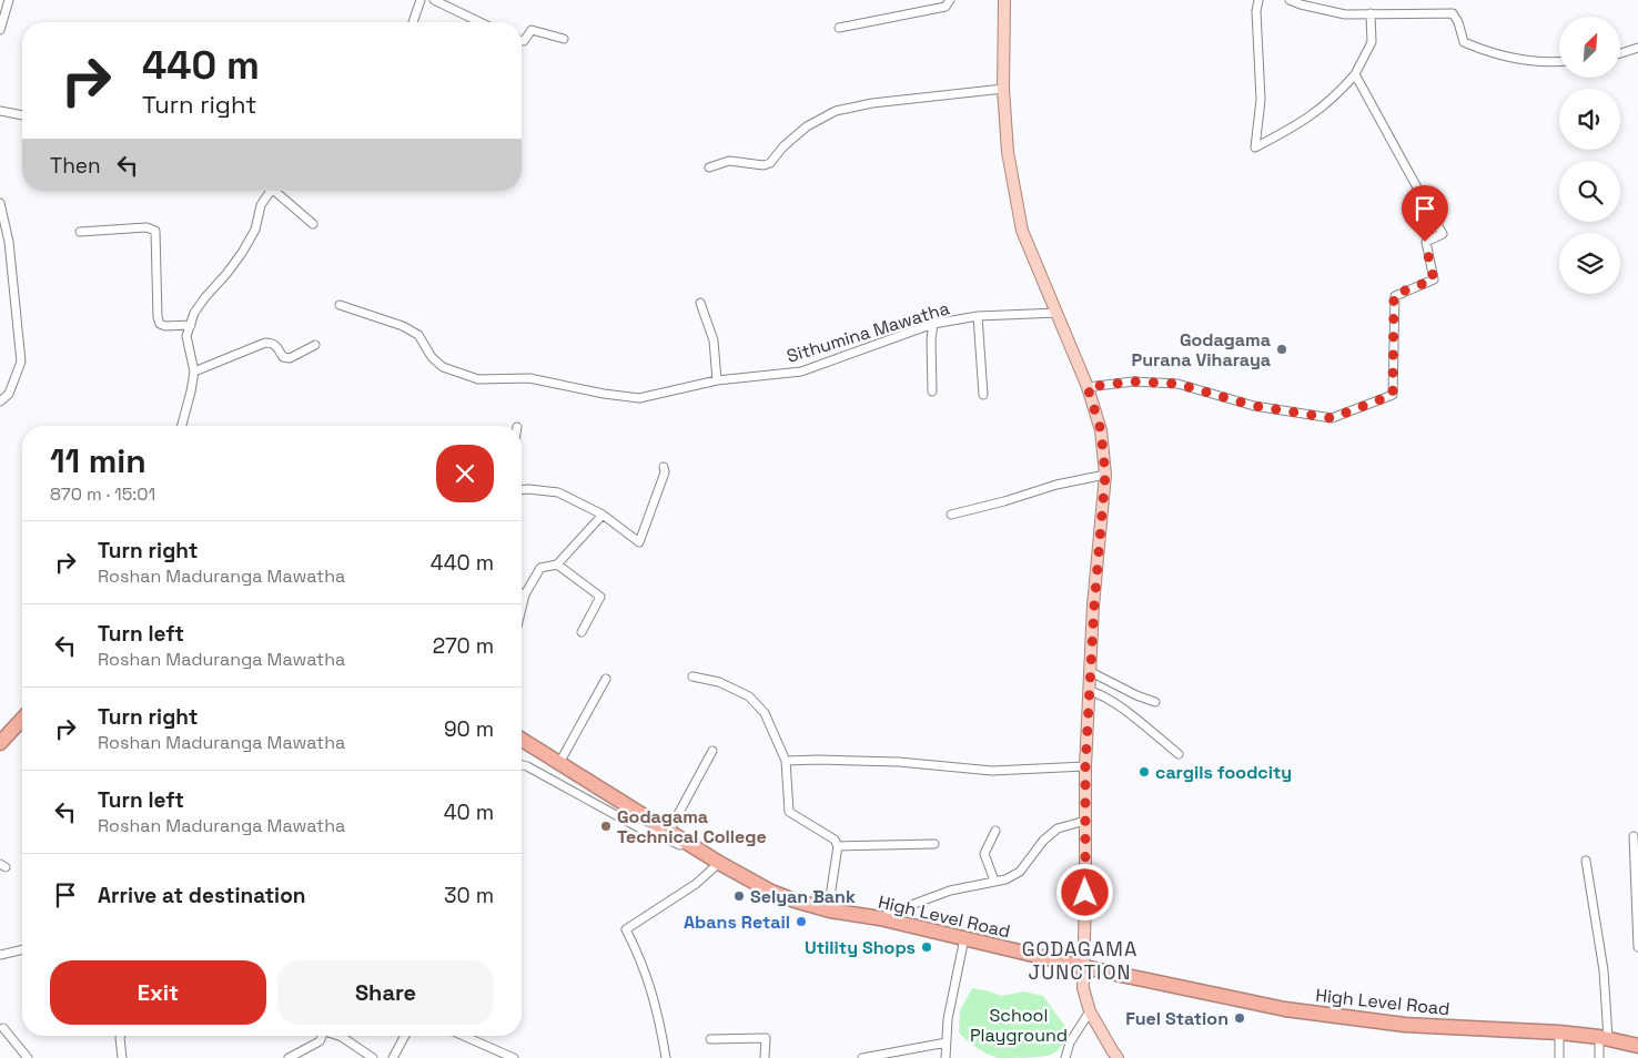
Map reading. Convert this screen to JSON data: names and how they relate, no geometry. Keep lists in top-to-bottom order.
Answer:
{
  "streets": {
    "highway": ["High Level Road"],
    "street": ["Sithumina Mawatha"]
  },
  "districts": ["GODAGAMA JUNCTION"],
  "parks": ["School Playground"],
  "places": [
    "Godagama Purana Viharaya",
    "cargils foodcity",
    "Godagama Technical College",
    "Selyan Bank",
    "Abans Retail",
    "Utility Shops",
    "Fuel Station"
  ],
  "north": "top right",
  "page": {
    "turn": ["440 m", "Turn right"],
    "then": "Then",
    "heading": ["11 min", "870 m · 15:01"],
    "list": [
      {
        "name": "Turn right",
        "note": "Roshan Maduranga Mawatha",
        "value": "440 m"
      },
      {
        "name": "Turn left",
        "note": "Roshan Maduranga Mawatha",
        "value": "270 m"
      },
      {
        "name": "Turn right",
        "note": "Roshan Maduranga Mawatha",
        "value": "90 m"
      },
      {
        "name": "Turn left",
        "note": "Roshan Maduranga Mawatha",
        "value": "40 m"
      },
      {
        "name": "Arrive at destination",
        "value": "30 m"
      }
    ],
    "buttons": ["Exit", "Share"]
  }
}
